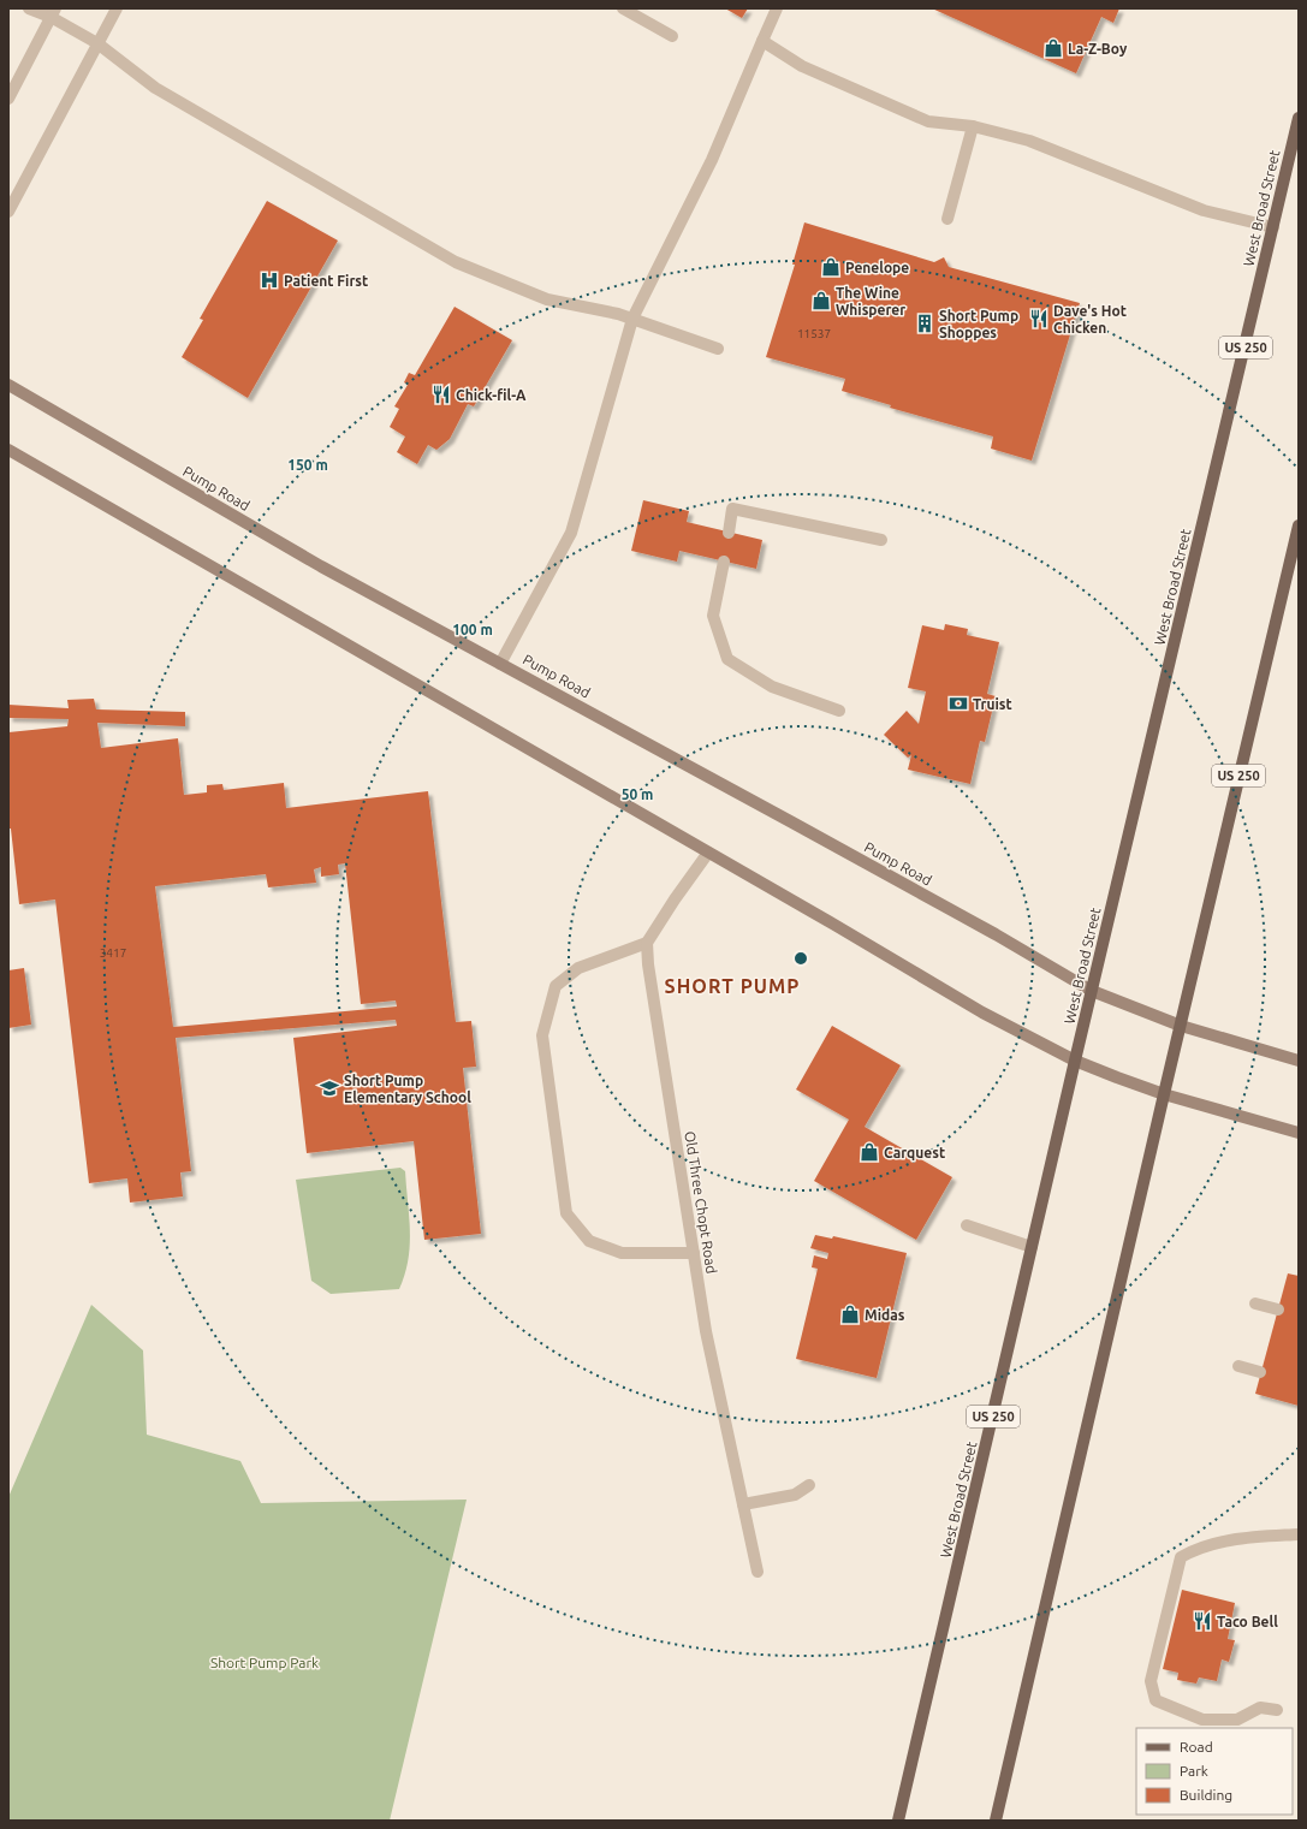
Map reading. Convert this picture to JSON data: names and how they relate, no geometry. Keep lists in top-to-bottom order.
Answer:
{
  "streets": {
    "main road": ["West Broad Street", "US 250", "Pump Road"],
    "street": ["Old Three Chopt Road"]
  },
  "crossings": [
    ["West Broad Street", "Pump Road"],
    ["US 250", "Pump Road"]
  ],
  "districts": ["SHORT PUMP"],
  "parks": ["Short Pump Park"],
  "places": {
    "shop": [
      "La-Z-Boy",
      "Penelope",
      "The Wine Whisperer",
      "Carquest",
      "Midas"
    ],
    "hospital": ["Patient First"],
    "restaurant": ["Dave's Hot Chicken", "Chick-fil-A", "Taco Bell"],
    "building": ["Short Pump Shoppes"],
    "bank": ["Truist"],
    "school or university": ["Short Pump Elementary School"]
  },
  "house_numbers": ["11537", "3417"],
  "legend": ["Road", "Park", "Building"],
  "rings": ["150 m", "100 m", "50 m"]
}
